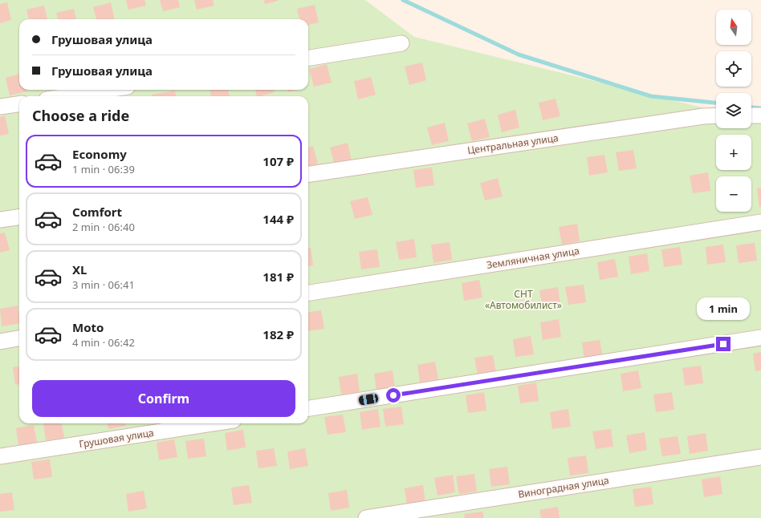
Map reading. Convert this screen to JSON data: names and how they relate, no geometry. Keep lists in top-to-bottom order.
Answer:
{
  "streets": {
    "street": [
      "Центральная улица",
      "Земляничная улица",
      "Грушовая улица",
      "Виноградная улица"
    ]
  },
  "parks": ["СНТ «Автомобилист»"],
  "north": "top",
  "page": {
    "map_buttons": ["+", "−"],
    "banner": ["Грушовая улица", "Грушовая улица"],
    "heading": "Choose a ride",
    "list": [
      {
        "name": "Economy",
        "note": "1 min · 06:39",
        "value": "107 ₽"
      },
      {
        "name": "Comfort",
        "note": "2 min · 06:40",
        "value": "144 ₽"
      },
      {
        "name": "XL",
        "note": "3 min · 06:41",
        "value": "181 ₽"
      },
      {
        "name": "Moto",
        "note": "4 min · 06:42",
        "value": "182 ₽"
      }
    ],
    "bubble": "1 min",
    "buttons": "Confirm"
  }
}
